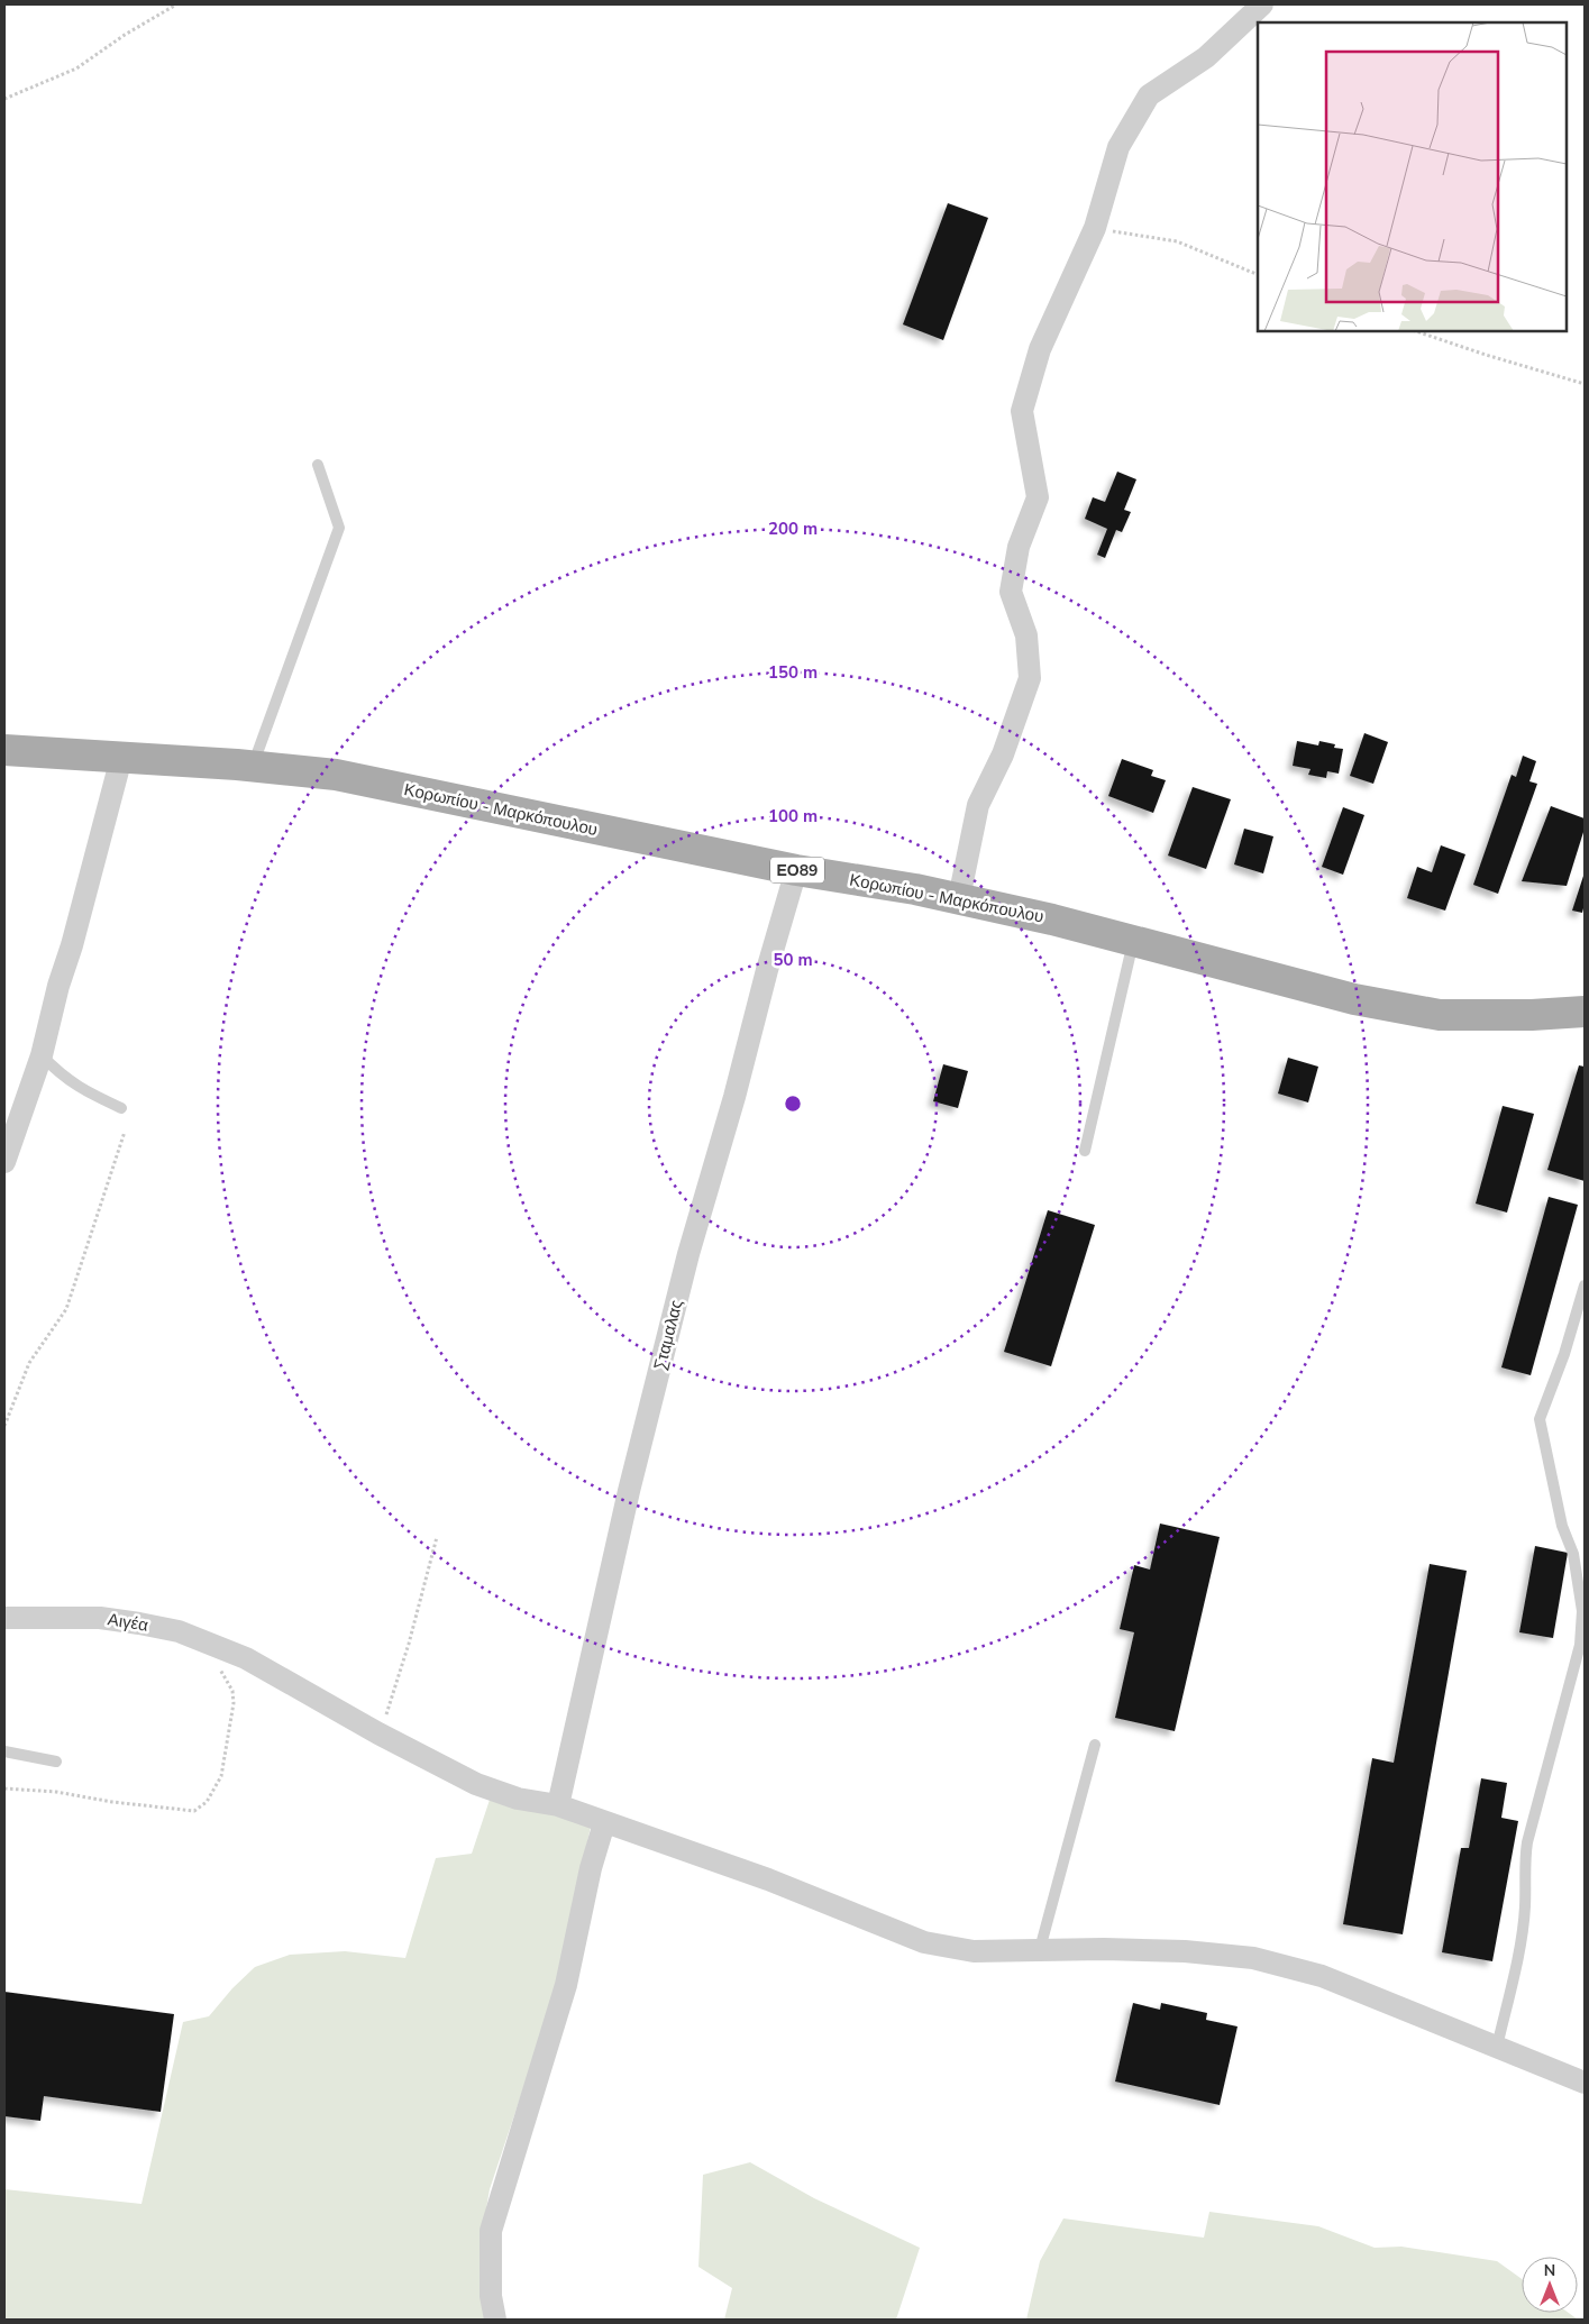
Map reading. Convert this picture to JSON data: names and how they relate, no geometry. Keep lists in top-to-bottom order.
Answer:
{
  "streets": {
    "main road": ["Κορωπίου - Μαρκόπουλου", "ΕΟ89"],
    "street": ["Σταμαλας", "Αιγέα"]
  },
  "crossings": [
    ["Κορωπίου - Μαρκόπουλου", "Σταμαλας"],
    ["Σταμαλας", "Αιγέα"]
  ],
  "north": "top",
  "rings": [
    "200 m",
    "150 m",
    "100 m",
    "50 m"
  ]
}
